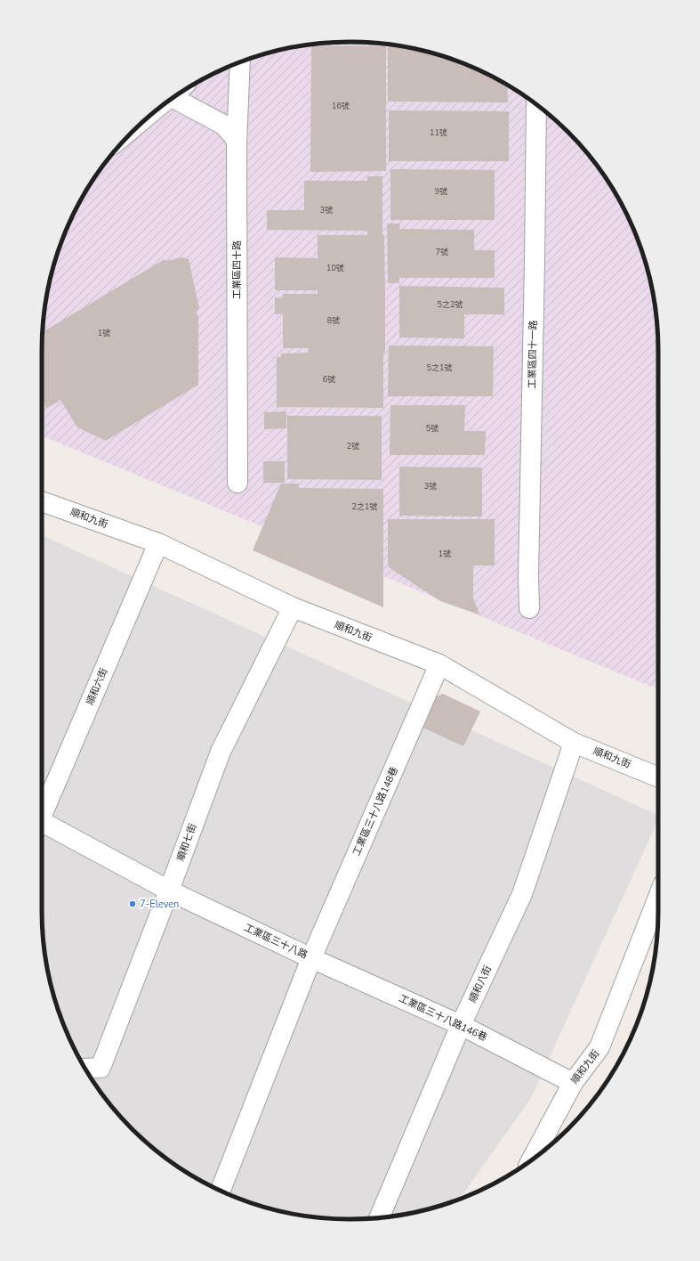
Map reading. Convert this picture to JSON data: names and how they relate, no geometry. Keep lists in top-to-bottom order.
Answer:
{
  "streets": {
    "street": [
      "工業區四十路",
      "工業區四十一路",
      "順和九街",
      "順和六街",
      "工業區三十八路148巷",
      "順和七街",
      "工業區三十八路",
      "順和八街",
      "工業區三十八路146巷"
    ]
  },
  "crossings": [
    ["順和九街", "順和六街"],
    ["順和九街", "工業區三十八路148巷"],
    ["順和九街", "順和七街"],
    ["順和九街", "順和八街"],
    ["順和九街", "工業區三十八路146巷"],
    ["工業區三十八路148巷", "工業區三十八路"],
    ["工業區三十八路148巷", "工業區三十八路146巷"],
    ["順和七街", "工業區三十八路"],
    ["工業區三十八路", "工業區三十八路146巷"],
    ["順和八街", "工業區三十八路146巷"]
  ],
  "places": ["7-Eleven"],
  "house_numbers": [
    "16號",
    "11號",
    "9號",
    "3號",
    "7號",
    "10號",
    "5之2號",
    "8號",
    "1號",
    "5之1號",
    "6號",
    "5號",
    "2號",
    "3號",
    "2之1號",
    "1號"
  ]
}
